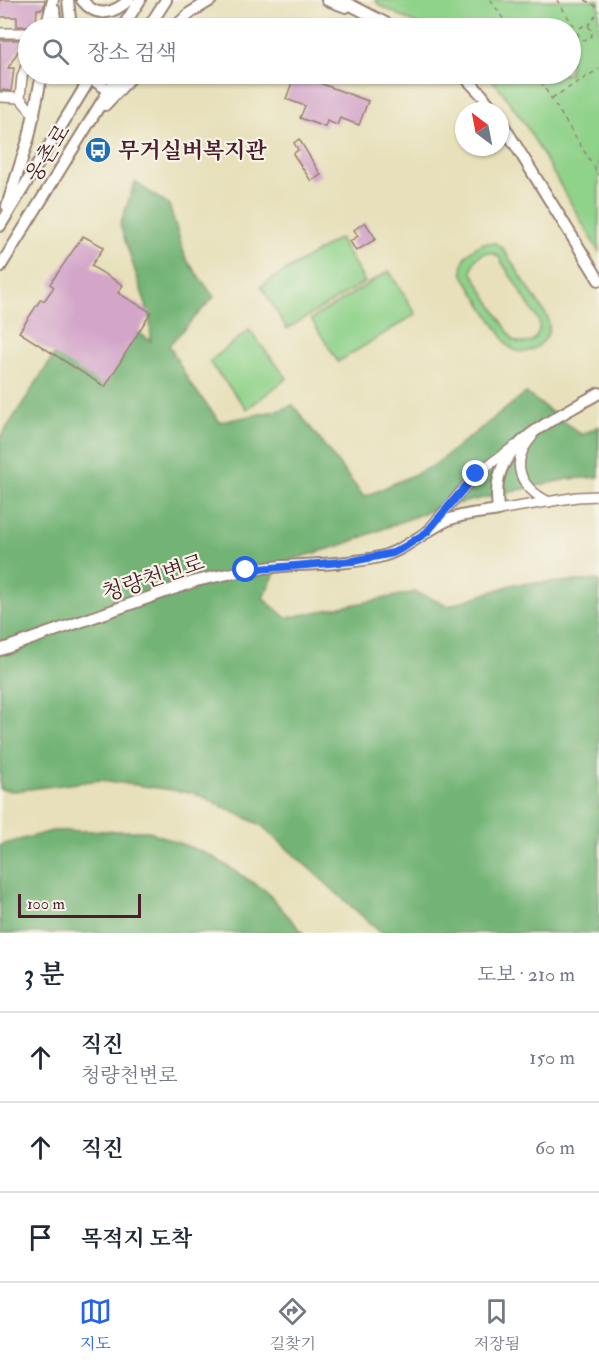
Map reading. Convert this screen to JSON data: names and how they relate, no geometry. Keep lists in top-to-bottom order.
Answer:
{
  "streets": {
    "main road": ["웅촌로", "청량천변로"]
  },
  "places": {
    "bus stop": ["무거실버복지관"]
  },
  "scale_bar": "100 m",
  "north": "top left",
  "page": {
    "search": "장소 검색",
    "scale": "100 m",
    "heading": ["3 분", "도보 · 210 m"],
    "list": [
      ["직진", "청량천변로", "150 m"],
      ["직진", "60 m"],
      "목적지 도착"
    ],
    "nav": ["지도", "길찾기", "저장됨"]
  }
}
